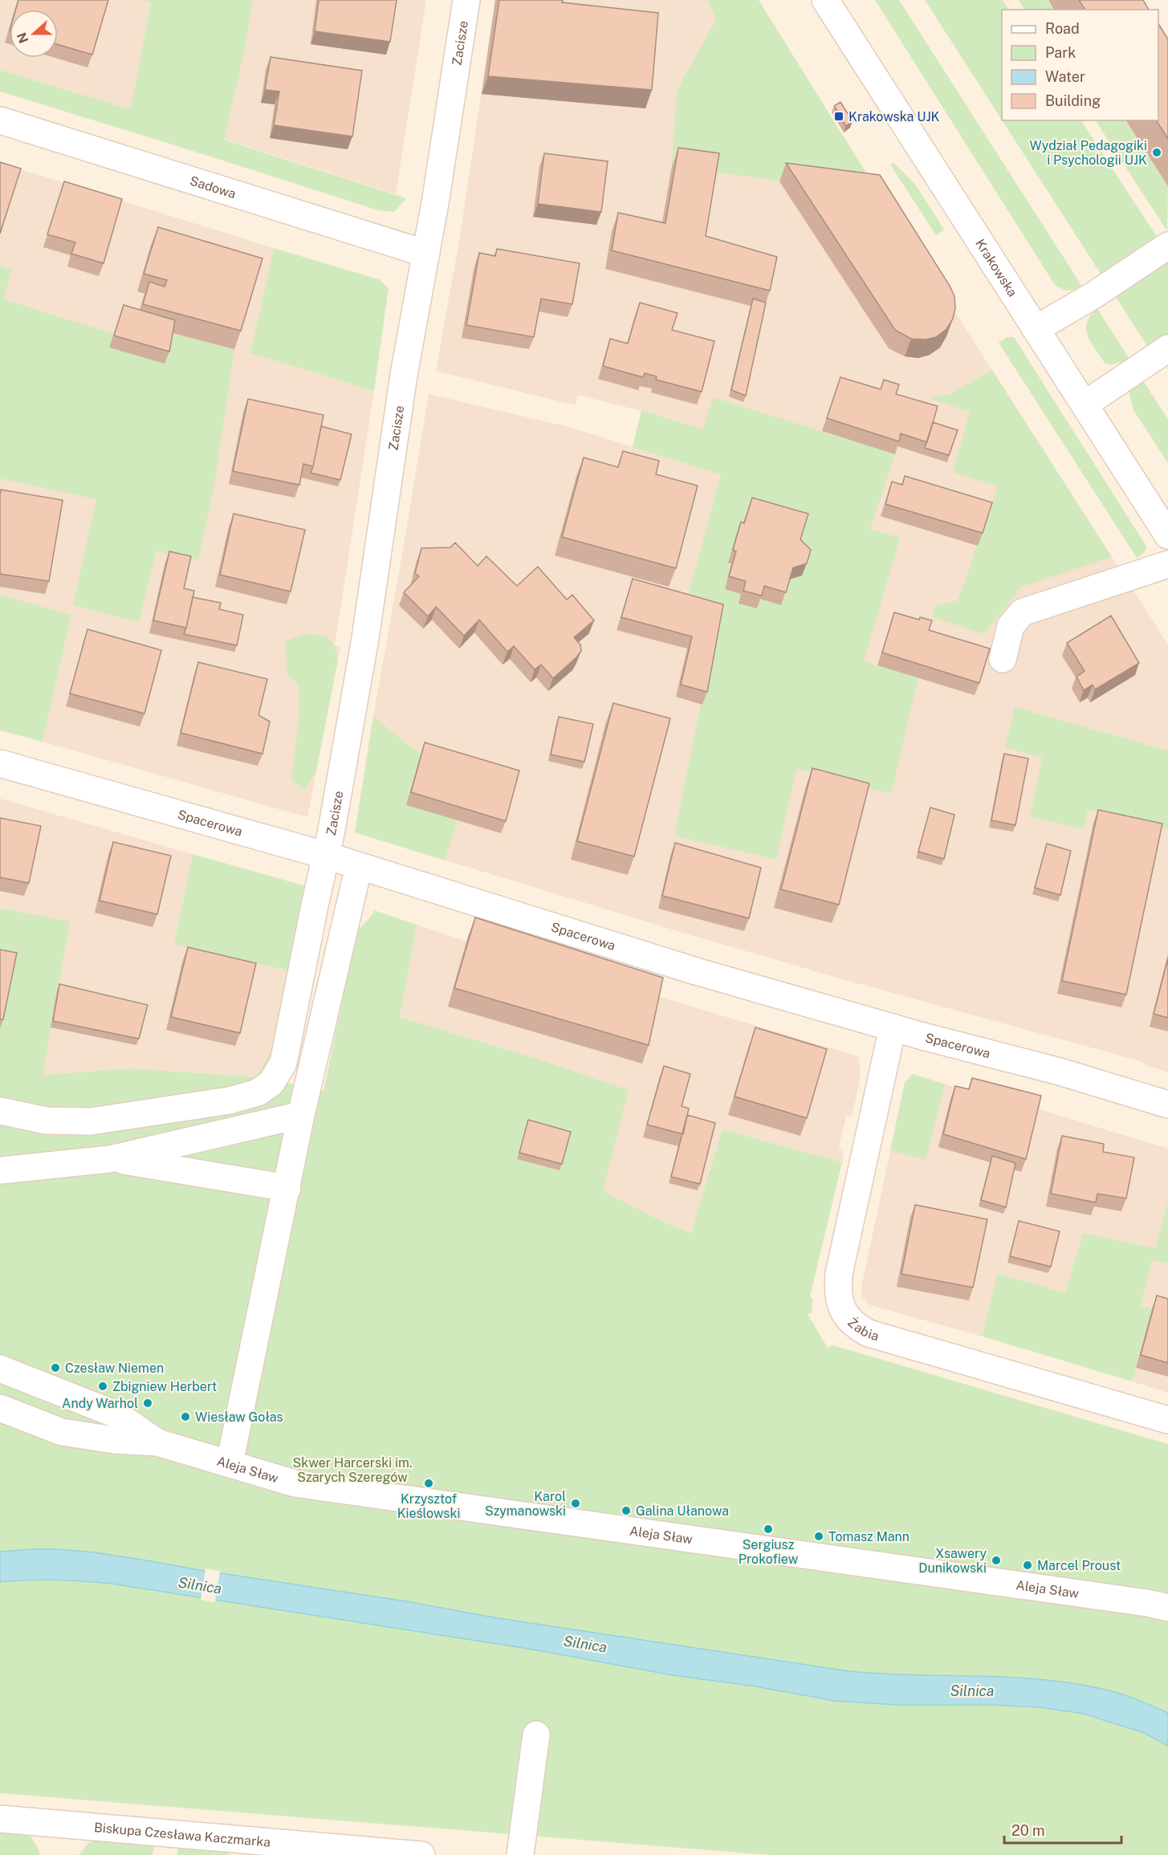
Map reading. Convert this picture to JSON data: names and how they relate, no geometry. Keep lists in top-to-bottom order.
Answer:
{
  "streets": {
    "street": [
      "Zacisze",
      "Sadowa",
      "Krakowska",
      "Spacerowa",
      "Żabia",
      "Aleja Sław",
      "Biskupa Czesława Kaczmarka"
    ]
  },
  "crossings": [
    ["Zacisze", "Sadowa"],
    ["Zacisze", "Spacerowa"],
    ["Spacerowa", "Żabia"]
  ],
  "water": ["Silnica"],
  "parks": ["Skwer Harcerski im. Szarych Szeregów"],
  "places": {
    "transit": ["Krakowska UJK"],
    "other": [
      "Wydział Pedagogiki i Psychologii UJK",
      "Czesław Niemen",
      "Zbigniew Herbert",
      "Andy Warhol",
      "Wiesław Gołas",
      "Krzysztof Kieślowski",
      "Karol Szymanowski",
      "Galina Ułanowa",
      "Sergiusz Prokofiew",
      "Tomasz Mann",
      "Xsawery Dunikowski",
      "Marcel Proust"
    ]
  },
  "legend": [
    "Road",
    "Park",
    "Water",
    "Building"
  ],
  "scale_bar": "20 m",
  "north": "left"
}
